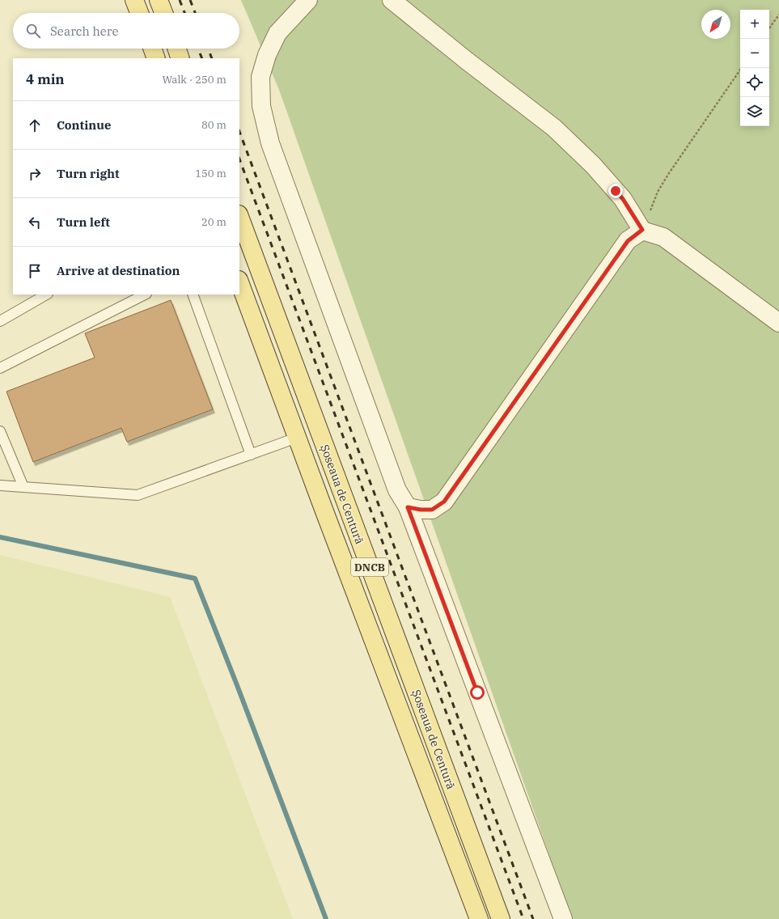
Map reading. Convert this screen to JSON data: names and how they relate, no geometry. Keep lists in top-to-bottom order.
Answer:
{
  "streets": {
    "main road": ["Șoseaua de Centură", "DNCB"]
  },
  "north": "bottom left",
  "page": {
    "map_buttons": ["+", "−"],
    "search": "Search here",
    "heading": ["4 min", "Walk · 250 m"],
    "list": [
      ["Continue", "80 m"],
      ["Turn right", "150 m"],
      ["Turn left", "20 m"],
      "Arrive at destination"
    ]
  }
}
